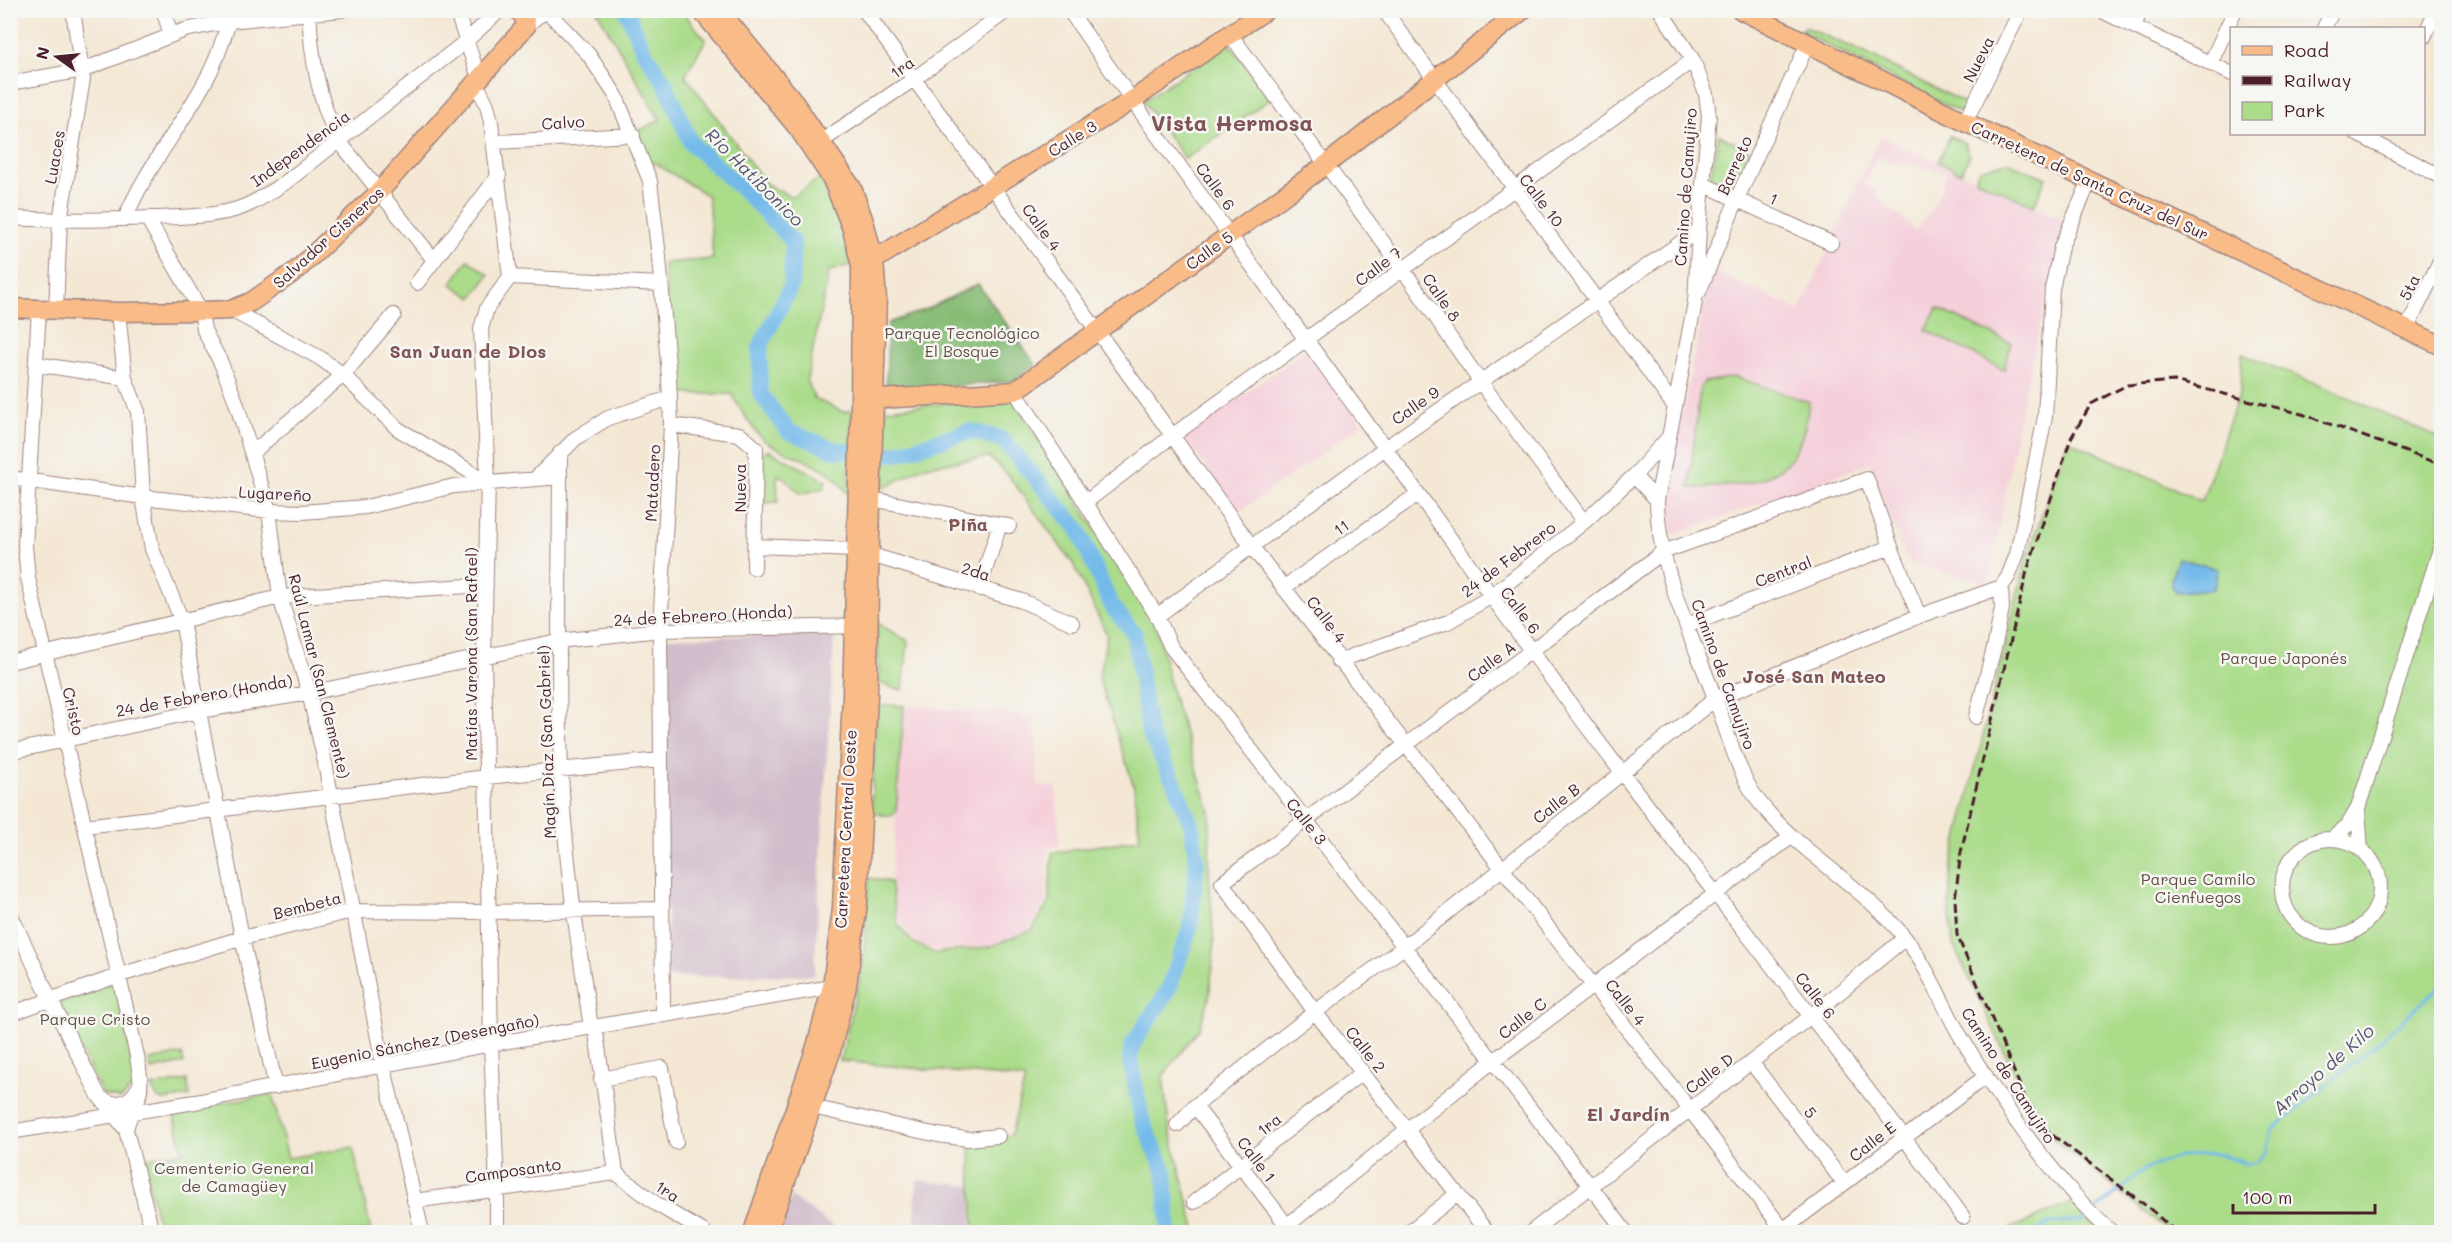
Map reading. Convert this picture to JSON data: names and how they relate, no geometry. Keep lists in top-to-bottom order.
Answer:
{
  "streets": {
    "main road": [
      "Calle 3",
      "Carretera de Santa Cruz del Sur",
      "Salvador Cisneros",
      "Calle 5",
      "Carretera Central Oeste"
    ],
    "street": [
      "Nueva",
      "1ra",
      "Calvo",
      "Independencia",
      "Luaces",
      "Barreto",
      "Calle 6",
      "Camino de Camujiro",
      "1",
      "Calle 10",
      "Calle 4",
      "Calle 7",
      "5ta",
      "Calle 8",
      "Calle 9",
      "Matadero",
      "Lugareño",
      "11",
      "24 de Febrero",
      "2da",
      "Central",
      "24 de Febrero (Honda)",
      "Matías Varona (San Rafael)",
      "Calle A",
      "Raúl Lamar (San Clemente)",
      "Cristo",
      "Magín Díaz (San Gabriel)",
      "Calle B",
      "Bembeta",
      "Calle C",
      "Eugenio Sánchez (Desengaño)",
      "Calle 2",
      "Calle D",
      "5",
      "Calle E",
      "Calle 1",
      "Camposanto"
    ]
  },
  "crossings": [
    ["Nueva", "Carretera de Santa Cruz del Sur"],
    ["Nueva", "Matadero"],
    ["1ra", "Calle 4"],
    ["1ra", "Magín Díaz (San Gabriel)"],
    ["1ra", "Carretera Central Oeste"],
    ["1ra", "Calle 2"],
    ["1ra", "Calle 1"],
    ["1ra", "Camposanto"],
    ["Calvo", "Matadero"],
    ["Calle 3", "Calle 6"],
    ["Calle 3", "Calle 4"],
    ["Calle 3", "Calle 5"],
    ["Calle 3", "Calle 7"],
    ["Calle 3", "Calle 8"],
    ["Calle 3", "Calle 9"],
    ["Calle 3", "Calle A"],
    ["Calle 3", "Calle B"],
    ["Calle 3", "Carretera Central Oeste"],
    ["Calle 3", "Calle C"],
    ["Calle 3", "Calle D"],
    ["Independencia", "Luaces"],
    ["Independencia", "Raúl Lamar (San Clemente)"],
    ["Luaces", "Salvador Cisneros"],
    ["Luaces", "Cristo"],
    ["Barreto", "Carretera de Santa Cruz del Sur"],
    ["Barreto", "Camino de Camujiro"],
    ["Barreto", "1"],
    ["Carretera de Santa Cruz del Sur", "5ta"],
    ["Calle 6", "Calle 5"],
    ["Calle 6", "Calle 7"],
    ["Calle 6", "Calle 9"],
    ["Calle 6", "11"],
    ["Calle 6", "24 de Febrero"],
    ["Calle 6", "Calle A"],
    ["Calle 6", "Calle B"],
    ["Calle 6", "Calle C"],
    ["Calle 6", "Calle D"],
    ["Calle 6", "Calle E"],
    ["Camino de Camujiro", "1"],
    ["Camino de Camujiro", "Calle 10"],
    ["Camino de Camujiro", "Calle 7"],
    ["Camino de Camujiro", "Calle 9"],
    ["Camino de Camujiro", "24 de Febrero"],
    ["Camino de Camujiro", "Central"],
    ["Camino de Camujiro", "Calle A"],
    ["Camino de Camujiro", "Calle B"],
    ["Camino de Camujiro", "Calle C"],
    ["Camino de Camujiro", "Calle D"],
    ["Camino de Camujiro", "Calle E"],
    ["Calle 10", "Calle 5"],
    ["Calle 10", "Calle 7"],
    ["Calle 10", "Calle 9"],
    ["Calle 4", "Calle 5"],
    ["Calle 4", "Calle 7"],
    ["Calle 4", "Calle 9"],
    ["Calle 4", "11"],
    ["Calle 4", "24 de Febrero"],
    ["Calle 4", "Calle A"],
    ["Calle 4", "Calle B"],
    ["Calle 4", "Calle C"],
    ["Calle 4", "Calle D"],
    ["Calle 4", "Calle E"],
    ["Salvador Cisneros", "Matadero"],
    ["Salvador Cisneros", "Raúl Lamar (San Clemente)"],
    ["Salvador Cisneros", "Cristo"],
    ["Calle 5", "Calle 8"],
    ["Calle 7", "Calle 8"],
    ["Calle 8", "Calle 9"],
    ["Calle 8", "24 de Febrero"],
    ["Matadero", "24 de Febrero (Honda)"],
    ["Matadero", "Bembeta"],
    ["Matadero", "Eugenio Sánchez (Desengaño)"],
    ["Lugareño", "Matías Varona (San Rafael)"],
    ["Lugareño", "Raúl Lamar (San Clemente)"],
    ["Lugareño", "Cristo"],
    ["Lugareño", "Magín Díaz (San Gabriel)"],
    ["2da", "Carretera Central Oeste"],
    ["Central", "Calle A"],
    ["24 de Febrero (Honda)", "Matías Varona (San Rafael)"],
    ["24 de Febrero (Honda)", "Raúl Lamar (San Clemente)"],
    ["24 de Febrero (Honda)", "Cristo"],
    ["24 de Febrero (Honda)", "Magín Díaz (San Gabriel)"],
    ["24 de Febrero (Honda)", "Carretera Central Oeste"],
    ["Matías Varona (San Rafael)", "Bembeta"],
    ["Matías Varona (San Rafael)", "Eugenio Sánchez (Desengaño)"],
    ["Matías Varona (San Rafael)", "Camposanto"],
    ["Calle A", "Calle 2"],
    ["Raúl Lamar (San Clemente)", "Bembeta"],
    ["Raúl Lamar (San Clemente)", "Eugenio Sánchez (Desengaño)"],
    ["Raúl Lamar (San Clemente)", "Camposanto"],
    ["Cristo", "Bembeta"],
    ["Cristo", "Eugenio Sánchez (Desengaño)"],
    ["Magín Díaz (San Gabriel)", "Bembeta"],
    ["Magín Díaz (San Gabriel)", "Eugenio Sánchez (Desengaño)"],
    ["Magín Díaz (San Gabriel)", "Camposanto"],
    ["Calle B", "Calle 2"],
    ["Calle B", "Calle 1"],
    ["Carretera Central Oeste", "Eugenio Sánchez (Desengaño)"],
    ["Calle C", "Calle 2"],
    ["Calle C", "Calle 1"],
    ["Calle D", "5"],
    ["5", "Calle E"]
  ],
  "districts": [
    "Vista Hermosa",
    "San Juan de Dios",
    "Piña",
    "José San Mateo",
    "El Jardín"
  ],
  "water": ["Río Hatibonico", "Arroyo de Kilo"],
  "parks": [
    "Parque Tecnológico El Bosque",
    "Parque Japonés",
    "Parque Camilo Cienfuegos",
    "Parque Cristo",
    "Cementerio General de Camagüey"
  ],
  "legend": ["Road", "Railway", "Park"],
  "scale_bar": "100 m",
  "north": "left"
}
